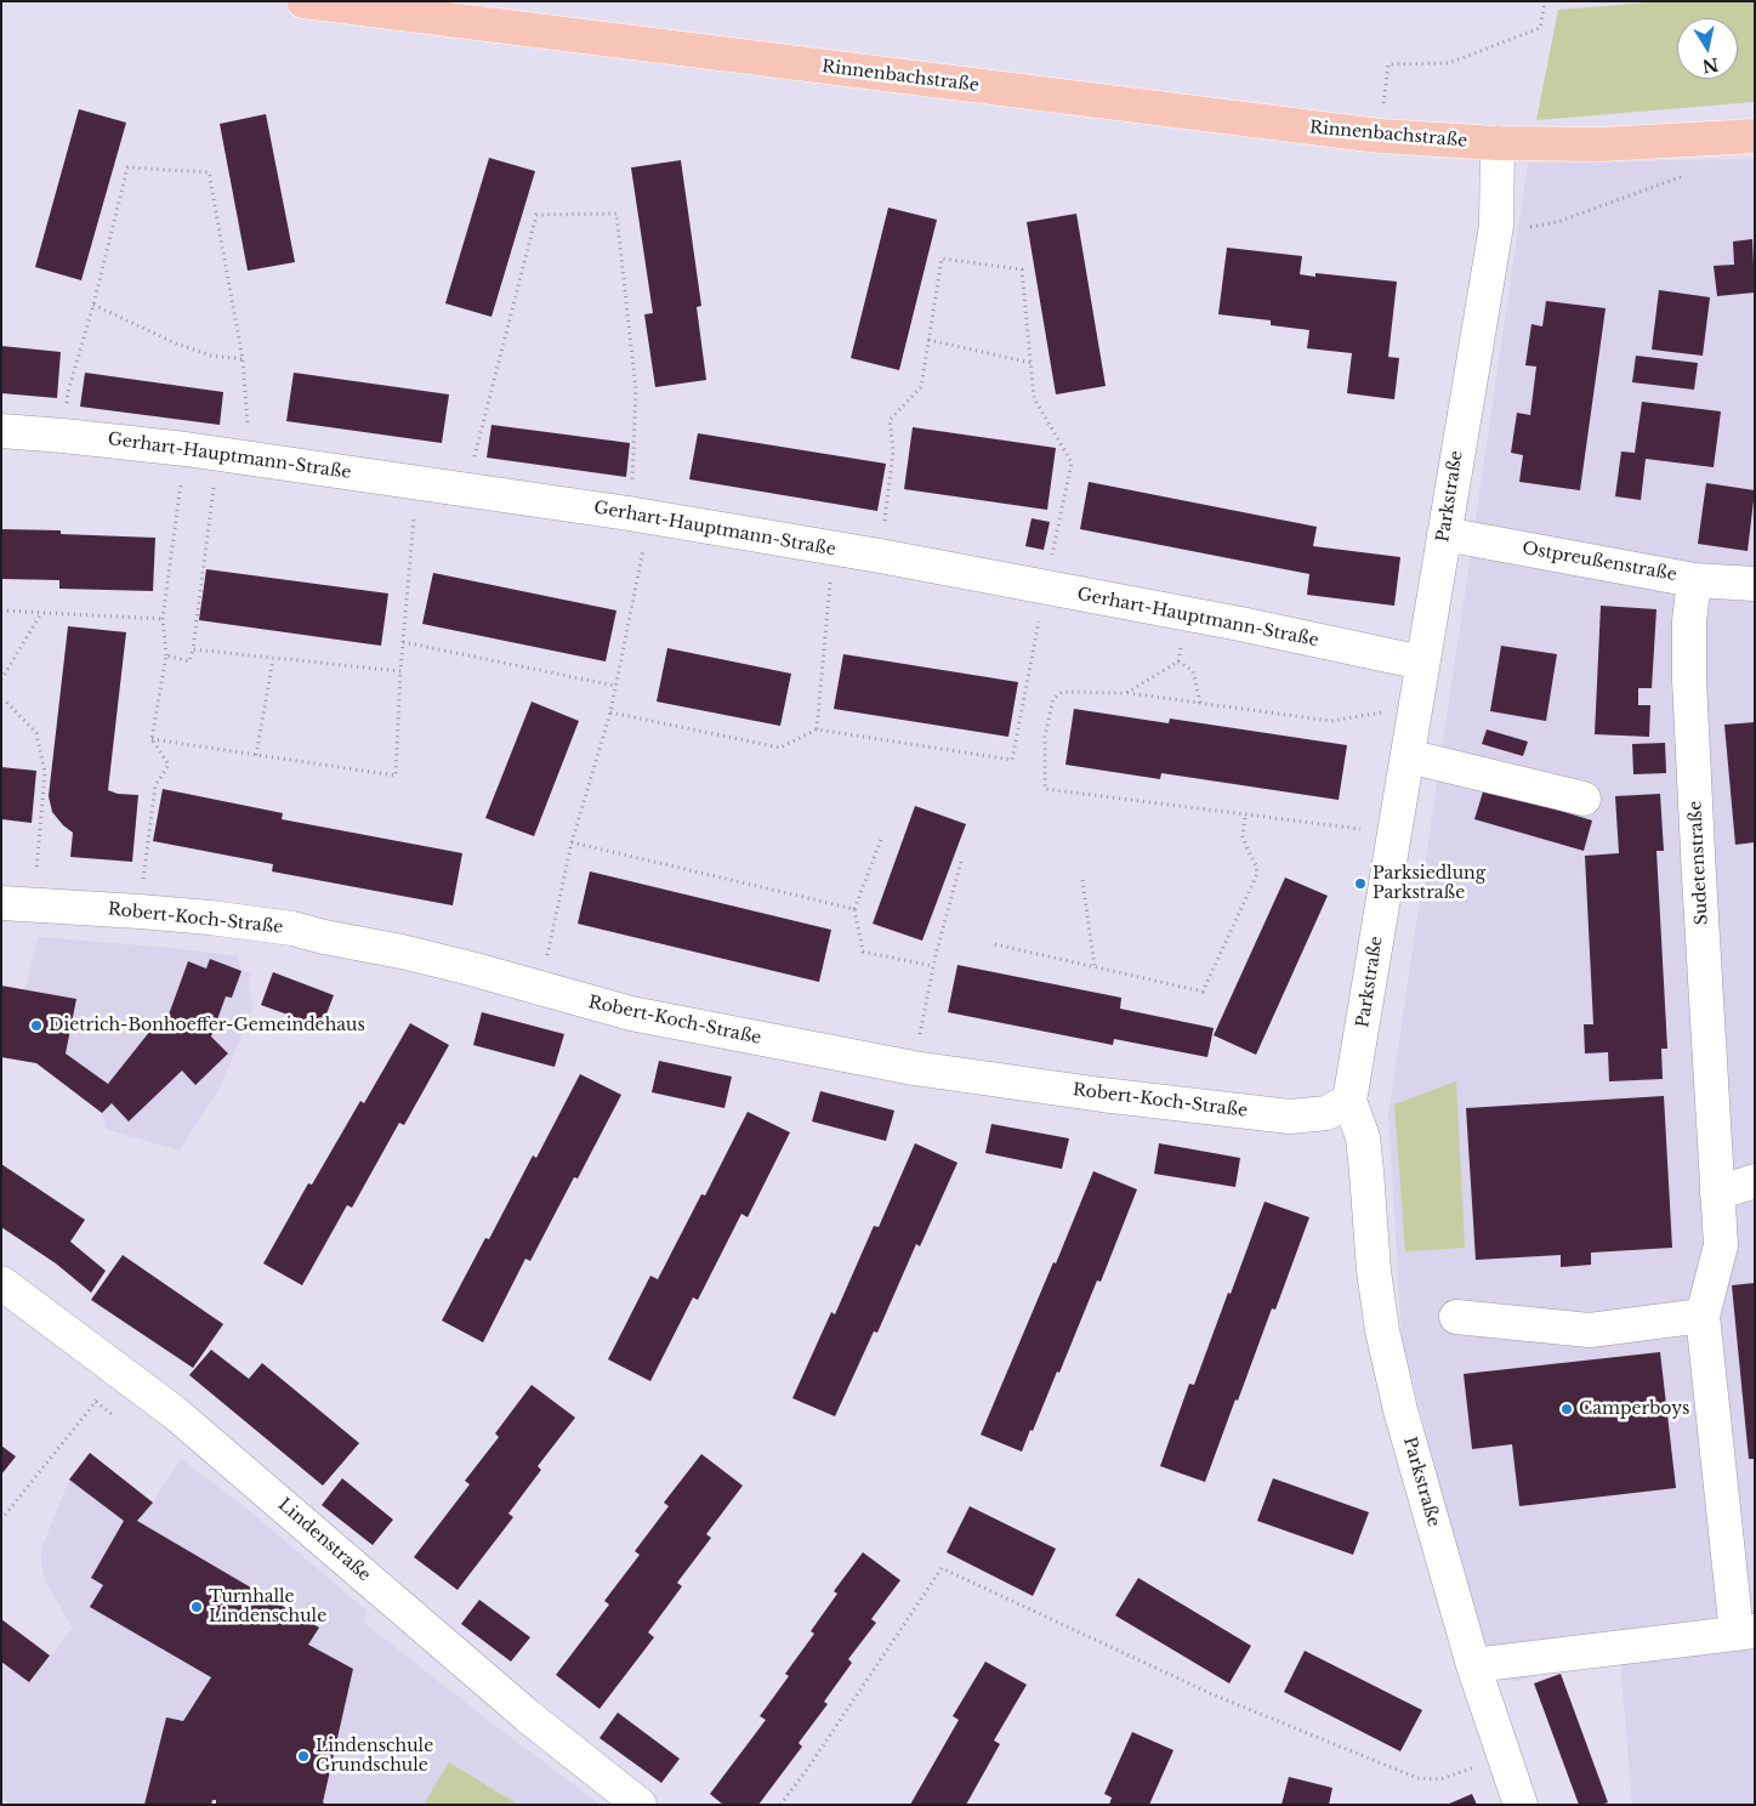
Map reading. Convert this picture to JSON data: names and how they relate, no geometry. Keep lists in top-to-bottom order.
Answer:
{
  "streets": {
    "main road": ["Rinnenbachstraße"],
    "street": [
      "Gerhart-Hauptmann-Straße",
      "Parkstraße",
      "Ostpreußenstraße",
      "Sudetenstraße",
      "Robert-Koch-Straße",
      "Lindenstraße"
    ]
  },
  "crossings": [
    ["Rinnenbachstraße", "Parkstraße"],
    ["Gerhart-Hauptmann-Straße", "Parkstraße"],
    ["Parkstraße", "Ostpreußenstraße"],
    ["Parkstraße", "Robert-Koch-Straße"],
    ["Ostpreußenstraße", "Sudetenstraße"]
  ],
  "places": [
    "Parksiedlung Parkstraße",
    "Dietrich-Bonhoeffer-Gemeindehaus",
    "Camperboys",
    "Turnhalle Lindenschule",
    "Lindenschule Grundschule"
  ],
  "north": "bottom"
}
